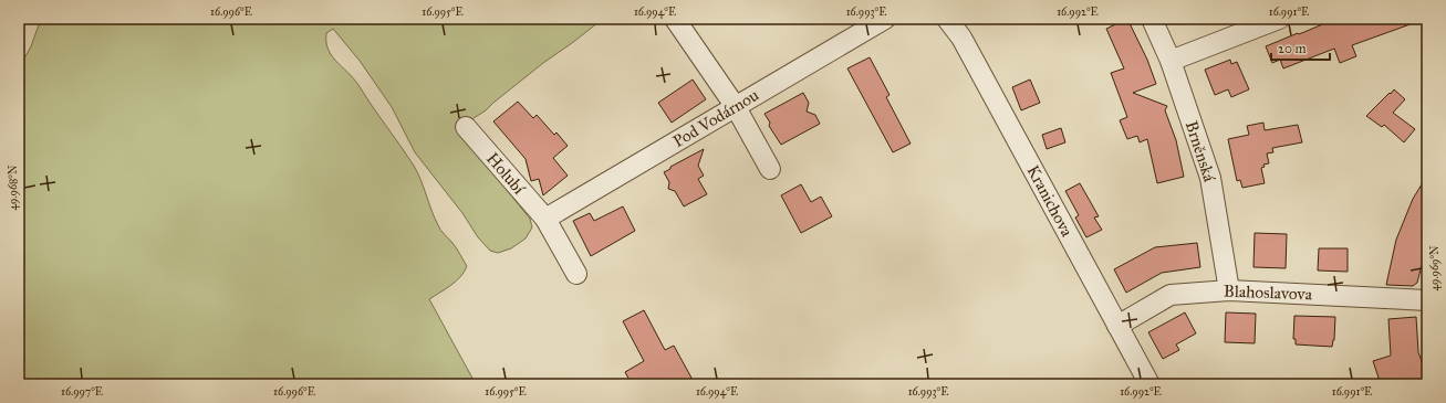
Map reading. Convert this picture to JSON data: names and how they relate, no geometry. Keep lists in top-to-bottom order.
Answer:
{
  "streets": {
    "street": [
      "Pod Vodárnou",
      "Brněnská",
      "Holubí",
      "Kranichova",
      "Blahoslavova"
    ]
  },
  "crossings": [
    ["Pod Vodárnou", "Holubí"],
    ["Brněnská", "Blahoslavova"],
    ["Kranichova", "Blahoslavova"]
  ],
  "scale_bar": "20 m",
  "coordinates": [
    "16.996°E",
    "16.995°E",
    "16.994°E",
    "16.993°E",
    "16.992°E",
    "16.991°E",
    "49.968°N",
    "49.969°N",
    "16.997°E"
  ]
}
